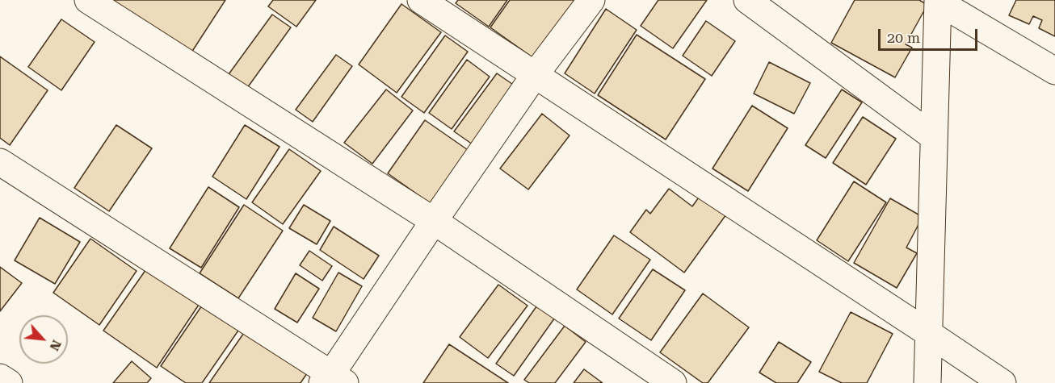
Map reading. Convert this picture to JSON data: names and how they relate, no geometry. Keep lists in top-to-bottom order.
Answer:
{
  "scale_bar": "20 m",
  "north": "bottom right"
}
